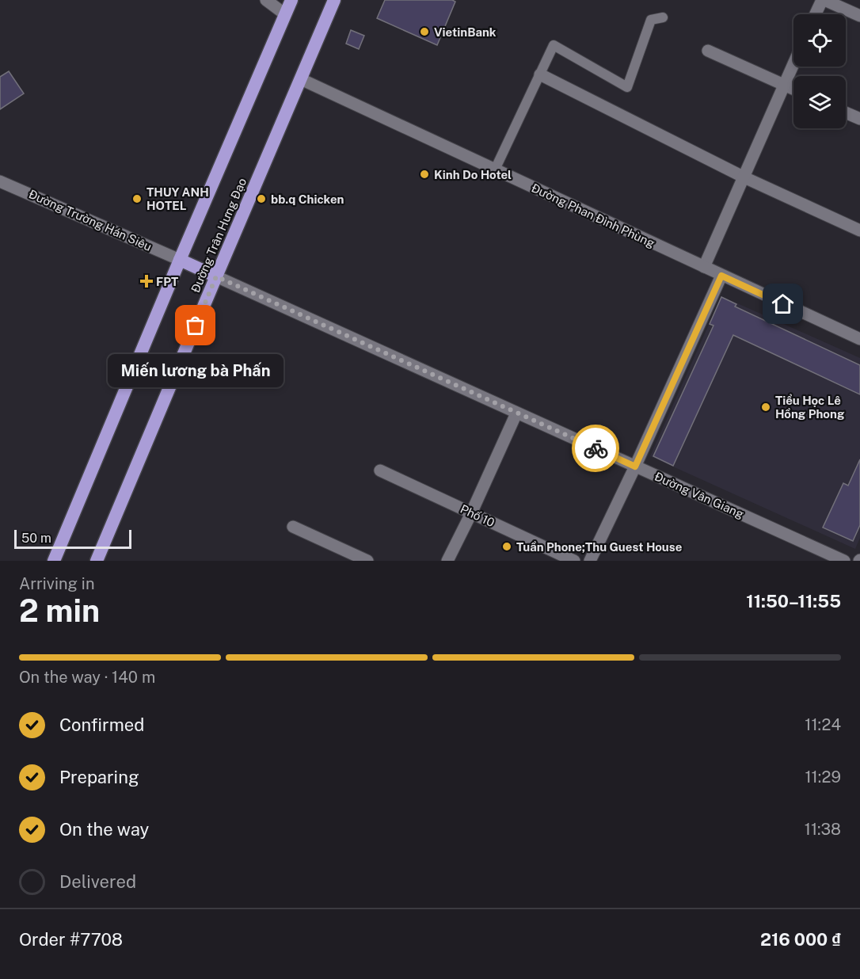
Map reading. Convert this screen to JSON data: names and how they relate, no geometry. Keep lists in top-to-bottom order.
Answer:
{
  "streets": {
    "highway": ["Đường Trân Hưng Đạo"],
    "street": [
      "Đường Phan Đình Phùng",
      "Đường Trường Hán Siêu",
      "Đường Vân Giang",
      "Phố 10"
    ]
  },
  "crossings": [
    ["Đường Phan Đình Phùng", "Đường Trân Hưng Đạo"],
    ["Đường Trân Hưng Đạo", "Đường Vân Giang"]
  ],
  "places": {
    "other": [
      "VietinBank",
      "Kinh Do Hotel",
      "THUY ANH HOTEL",
      "bb.q Chicken",
      "Miến lương bà Phấn",
      "Tiểu Học Lê Hồng Phong",
      "Tuần Phone;Thu Guest House"
    ],
    "health": ["FPT"]
  },
  "scale_bar": "50 m",
  "page": {
    "bubble": "Miến lương bà Phấn",
    "scale": "50 m",
    "heading": ["2 min", "Arriving in", "11:50–11:55"],
    "panel": ["Order #7708", "216 000 ₫"],
    "bar": "On the way · 140 m",
    "list": [
      ["Confirmed", "11:24"],
      ["Preparing", "11:29"],
      ["On the way", "11:38"],
      "Delivered"
    ]
  }
}
